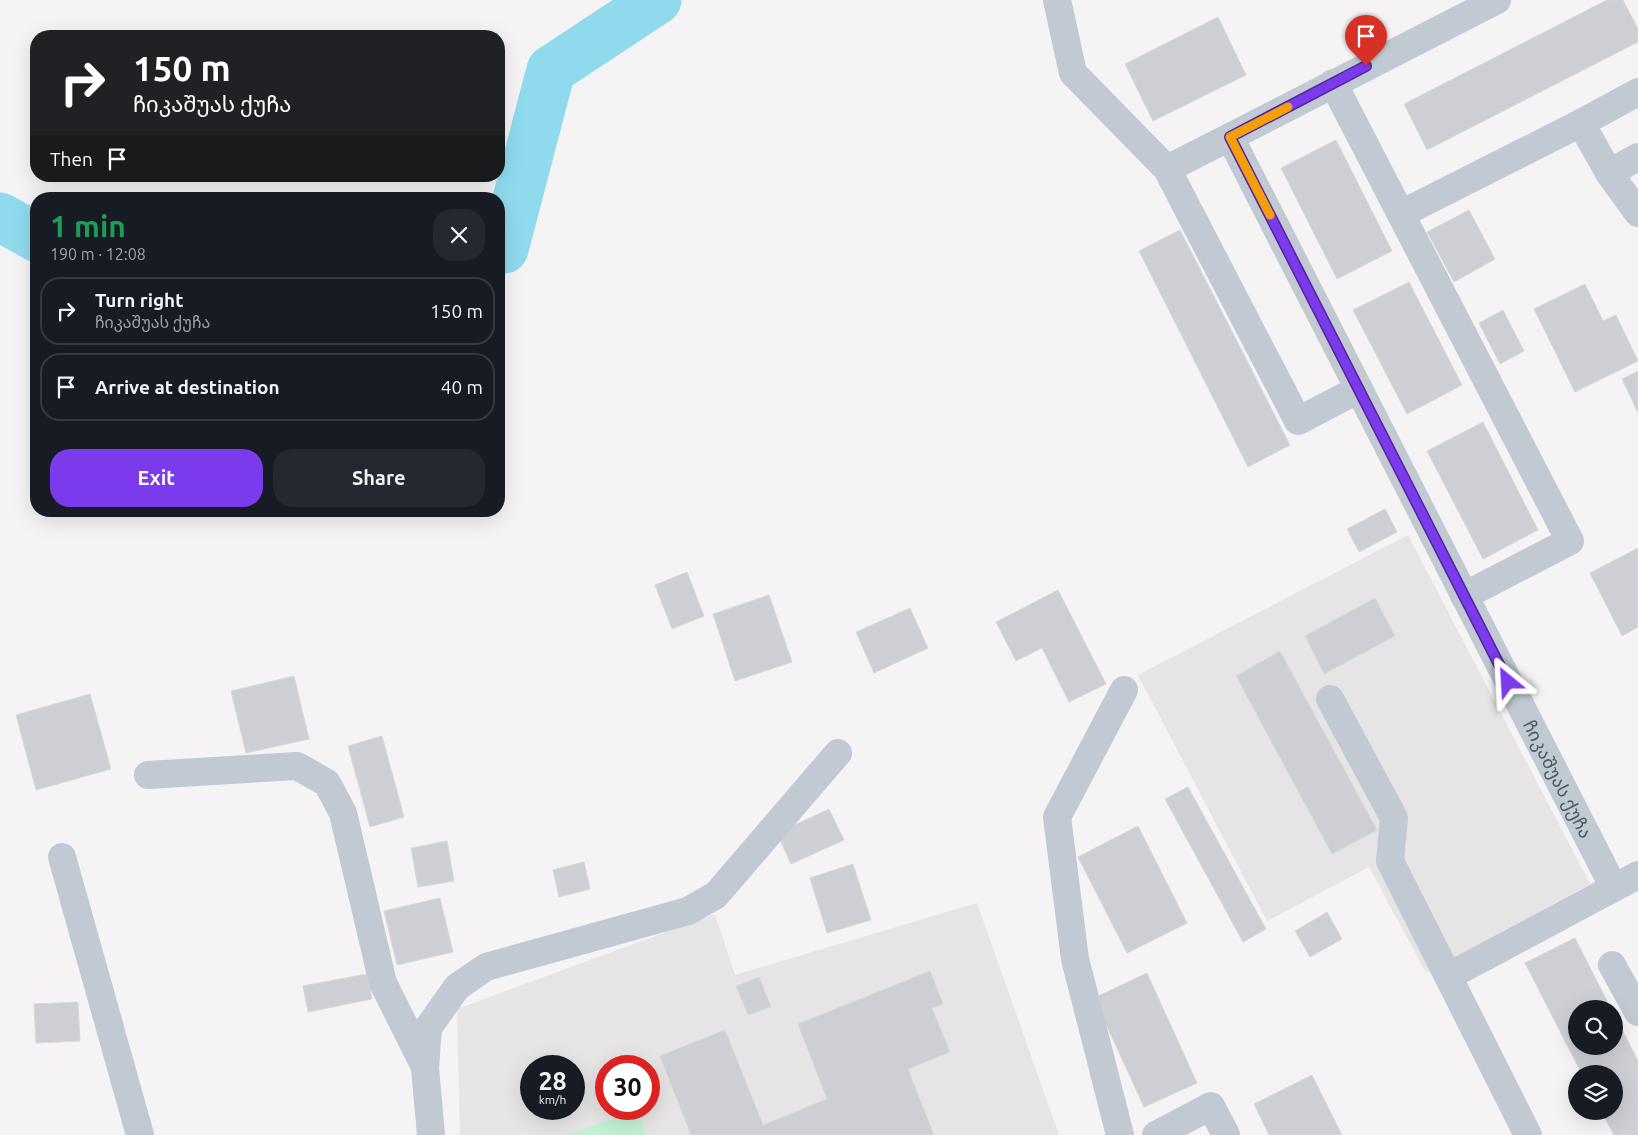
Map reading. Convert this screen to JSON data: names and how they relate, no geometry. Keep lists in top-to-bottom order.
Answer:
{
  "streets": {
    "street": ["ჩიკაშუას ქუჩა"]
  },
  "page": {
    "turn": ["150 m", "ჩიკაშუას ქუჩა"],
    "then": "Then",
    "heading": ["1 min", "190 m · 12:08"],
    "list": [
      {
        "name": "Turn right",
        "note": "ჩიკაშუას ქუჩა",
        "value": "150 m"
      },
      {
        "name": "Arrive at destination",
        "value": "40 m"
      }
    ],
    "buttons": ["Exit", "Share"],
    "speed": "28 km/h",
    "limit": "30"
  }
}
